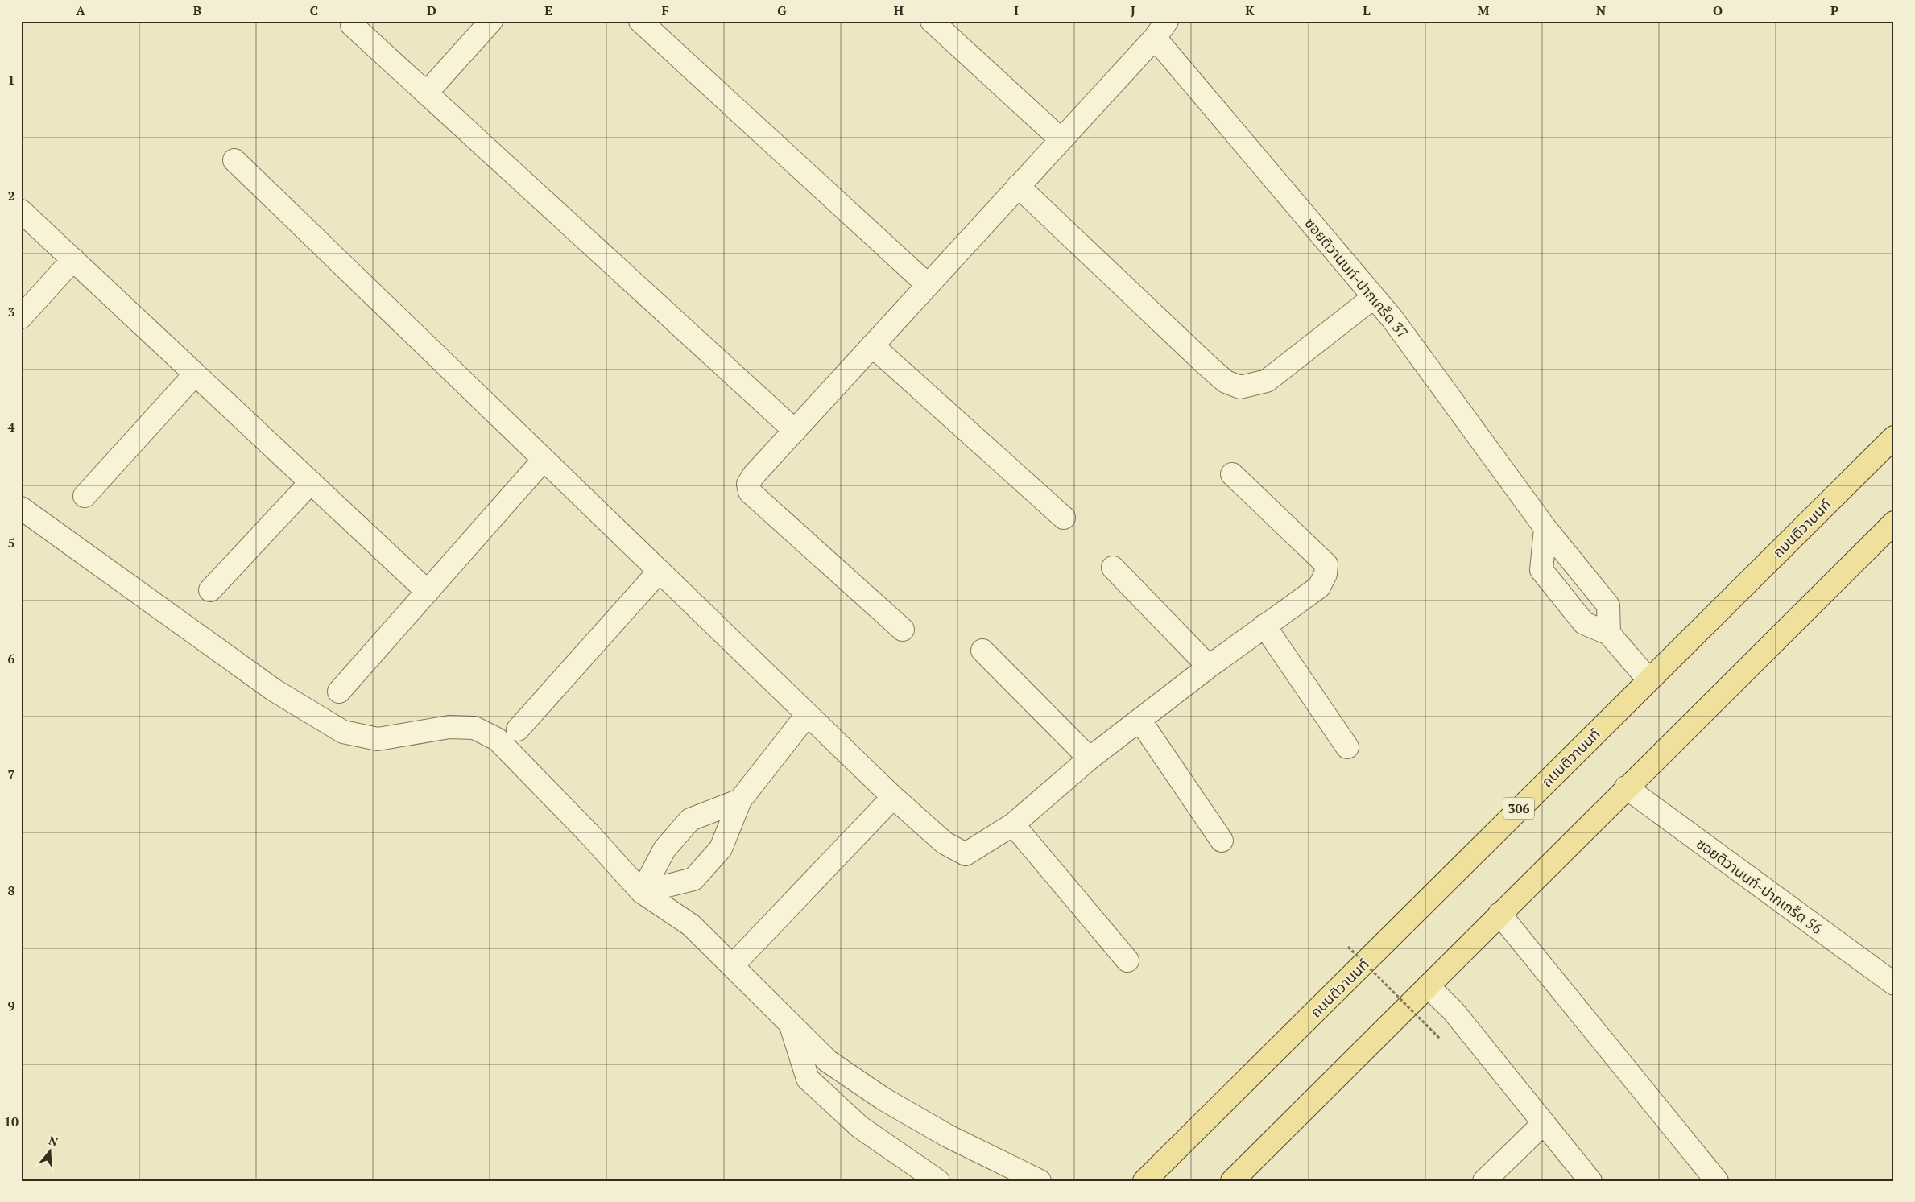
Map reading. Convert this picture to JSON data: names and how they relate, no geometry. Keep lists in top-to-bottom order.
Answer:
{
  "streets": {
    "main road": ["ถนนติวานนท์", "306"],
    "street": ["ซอยติวานนท์-ปากเกร็ด 37", "ซอยติวานนท์-ปากเกร็ด 56"]
  },
  "north": "top",
  "grid": {
    "columns": [
      "A",
      "B",
      "C",
      "D",
      "E",
      "F",
      "G",
      "H",
      "I",
      "J",
      "K",
      "L",
      "M",
      "N",
      "O",
      "P"
    ],
    "rows": [
      "1",
      "2",
      "3",
      "4",
      "5",
      "6",
      "7",
      "8",
      "9",
      "10"
    ]
  }
}
